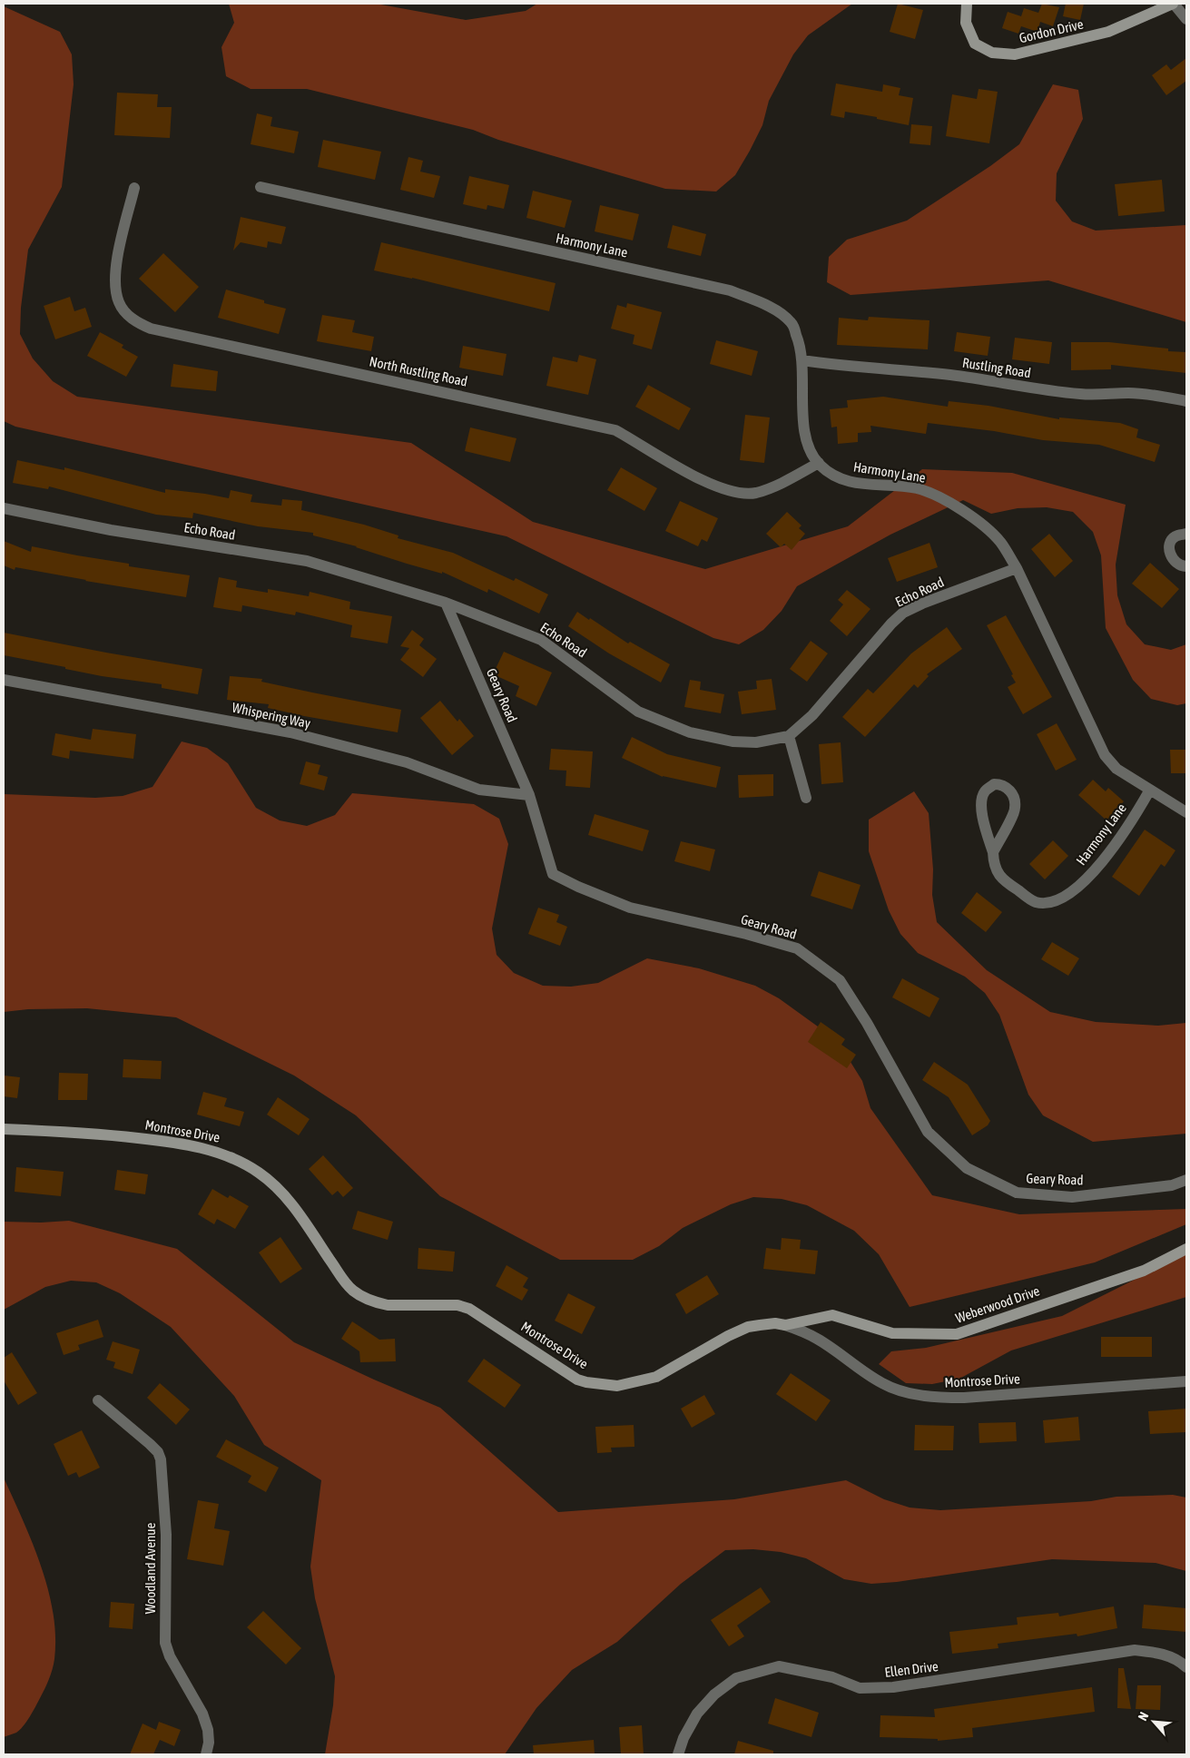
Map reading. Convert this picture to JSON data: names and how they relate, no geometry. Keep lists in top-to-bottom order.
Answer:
{
  "streets": {
    "street": [
      "Gordon Drive",
      "Harmony Lane",
      "Rustling Road",
      "North Rustling Road",
      "Echo Road",
      "Geary Road",
      "Whispering Way",
      "Montrose Drive",
      "Weberwood Drive",
      "Woodland Avenue",
      "Ellen Drive"
    ]
  },
  "crossings": [
    ["Harmony Lane", "Rustling Road"],
    ["Harmony Lane", "North Rustling Road"],
    ["Harmony Lane", "Echo Road"],
    ["Echo Road", "Geary Road"],
    ["Geary Road", "Whispering Way"],
    ["Montrose Drive", "Weberwood Drive"]
  ],
  "north": "top left"
}
